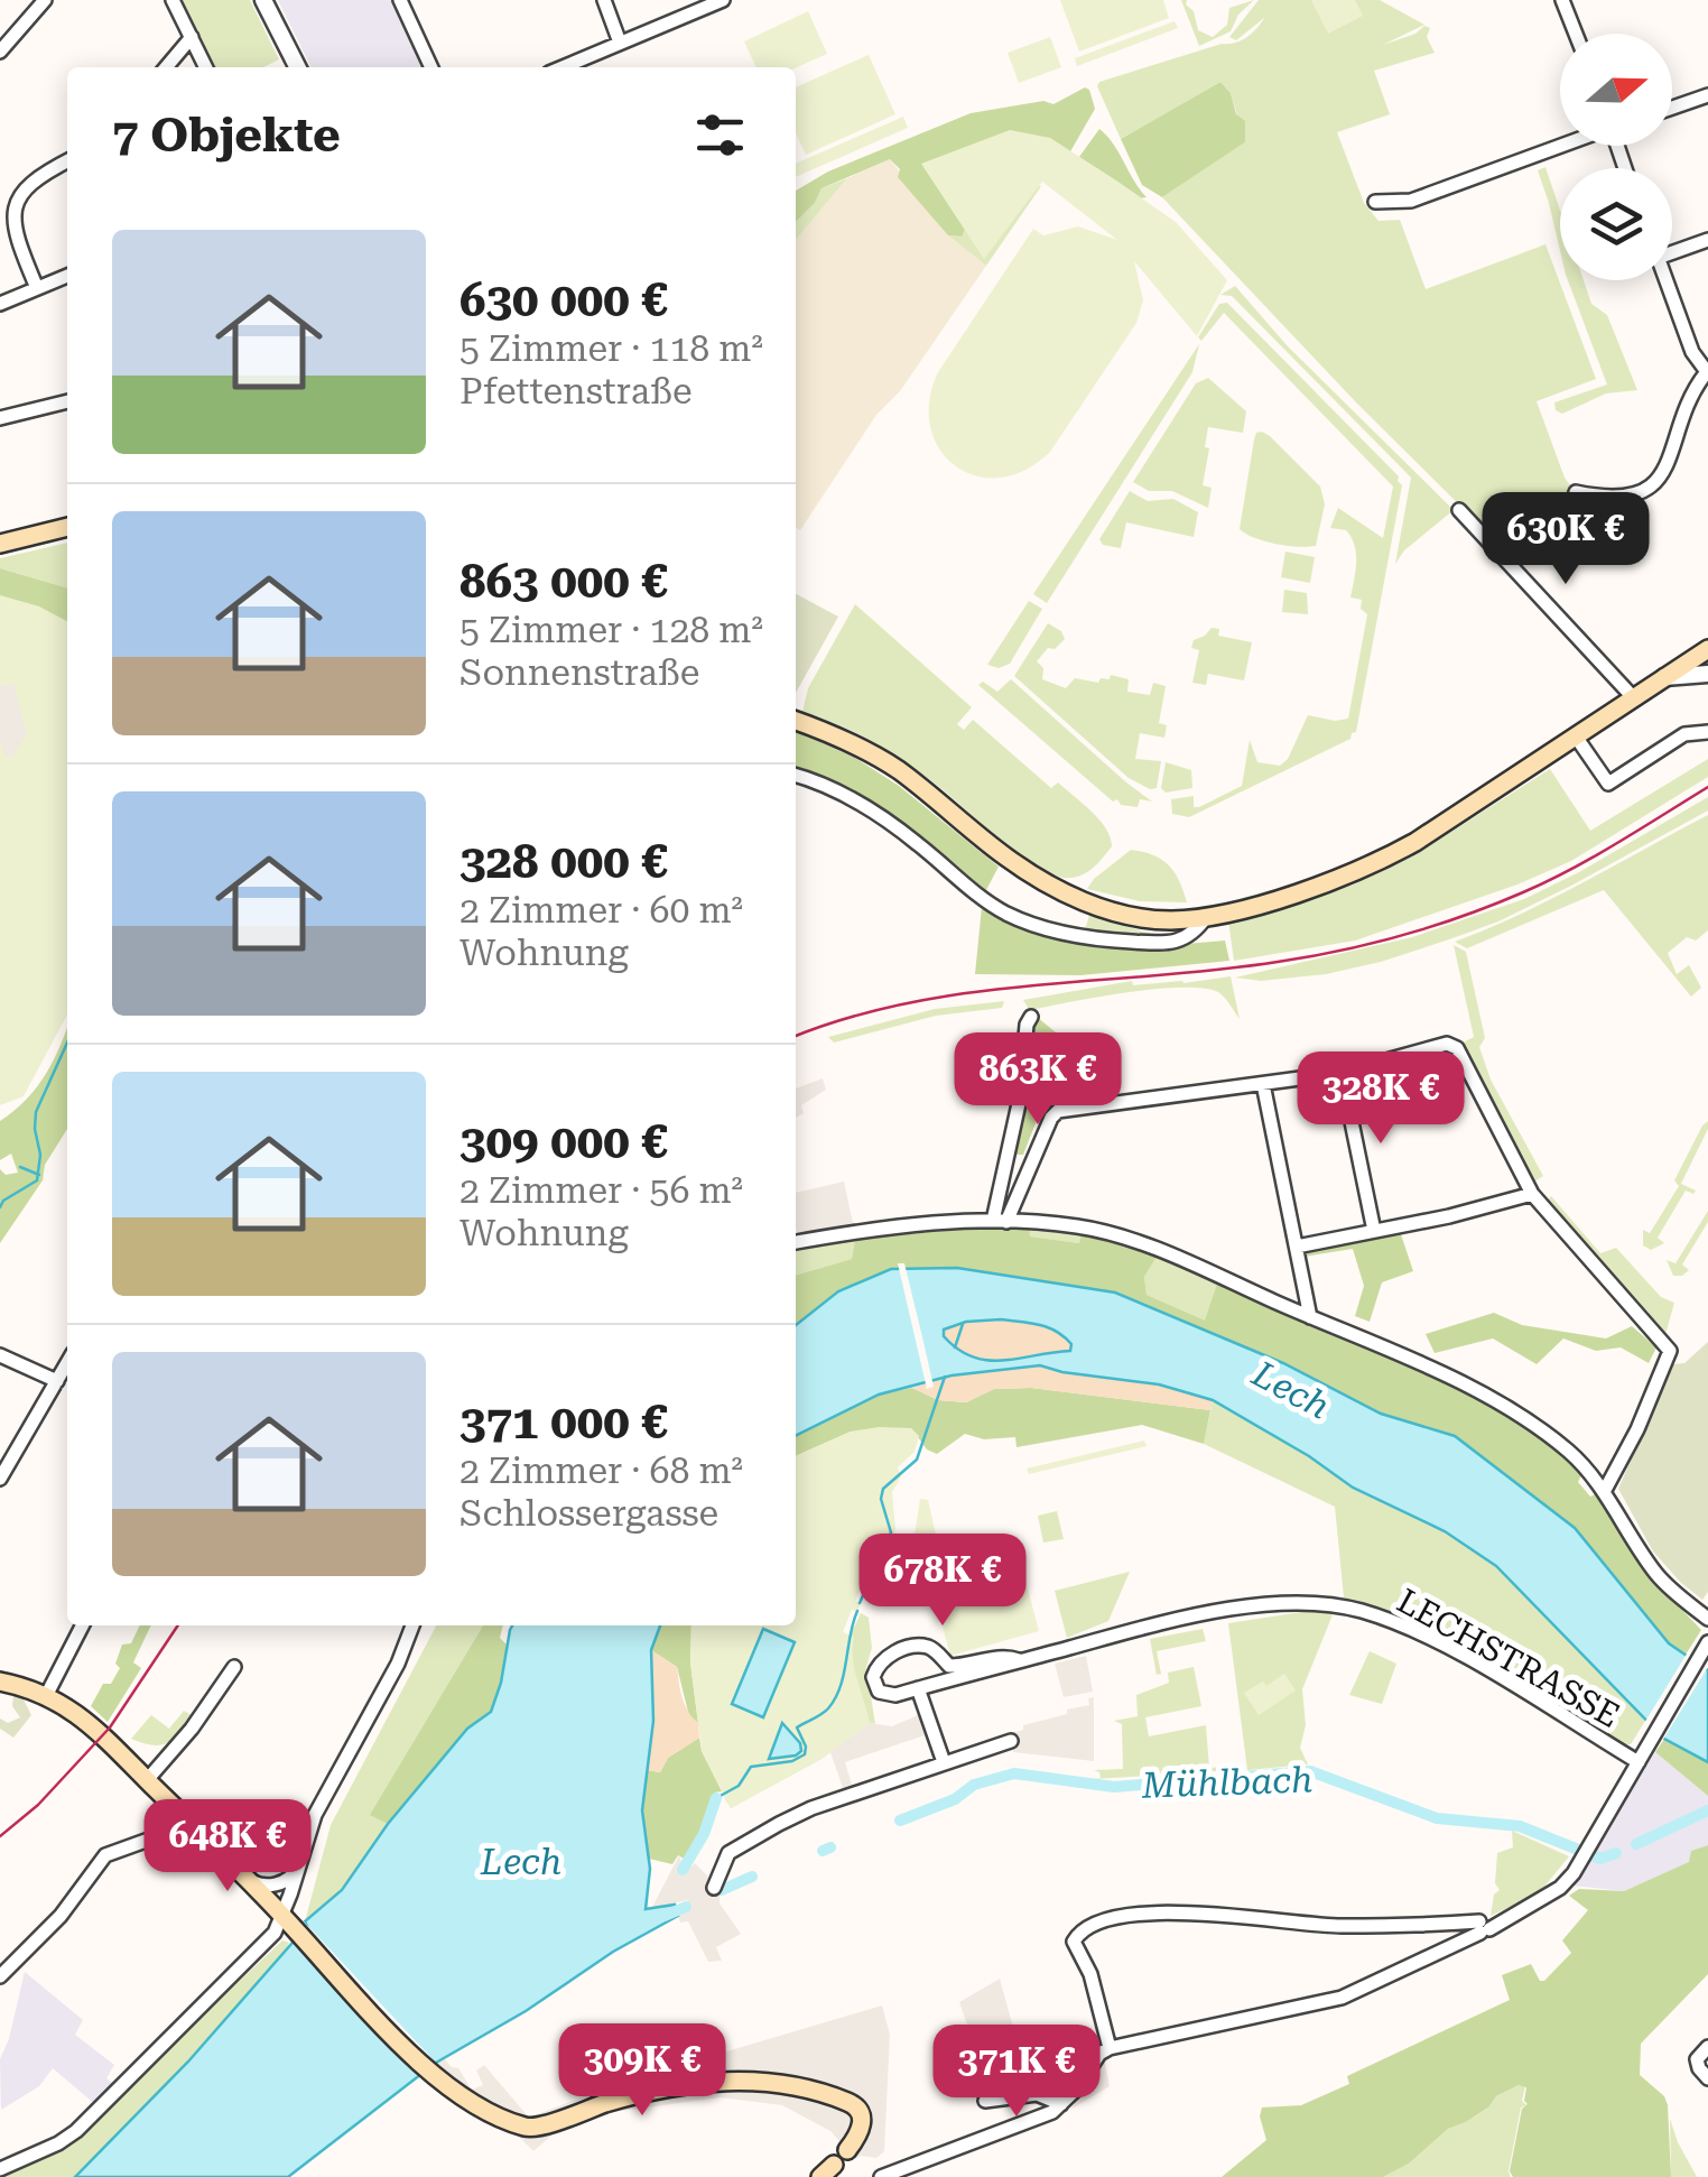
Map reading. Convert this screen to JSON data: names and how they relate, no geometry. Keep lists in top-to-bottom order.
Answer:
{
  "streets": {
    "street": ["LECHSTRASSE"]
  },
  "water": ["Lech", "Mühlbach"],
  "north": "right",
  "page": {
    "heading": "7 Objekte",
    "list": [
      {
        "name": "630 000 €",
        "note": "5 Zimmer · 118 m² · Pfettenstraße"
      },
      {
        "name": "863 000 €",
        "note": "5 Zimmer · 128 m² · Sonnenstraße"
      },
      {
        "name": "328 000 €",
        "note": "2 Zimmer · 60 m² · Wohnung"
      },
      {
        "name": "309 000 €",
        "note": "2 Zimmer · 56 m² · Wohnung"
      },
      {
        "name": "371 000 €",
        "note": "2 Zimmer · 68 m² · Schlossergasse"
      }
    ],
    "price": [
      "630K €",
      "863K €",
      "328K €",
      "678K €",
      "648K €",
      "309K €",
      "371K €"
    ]
  }
}
